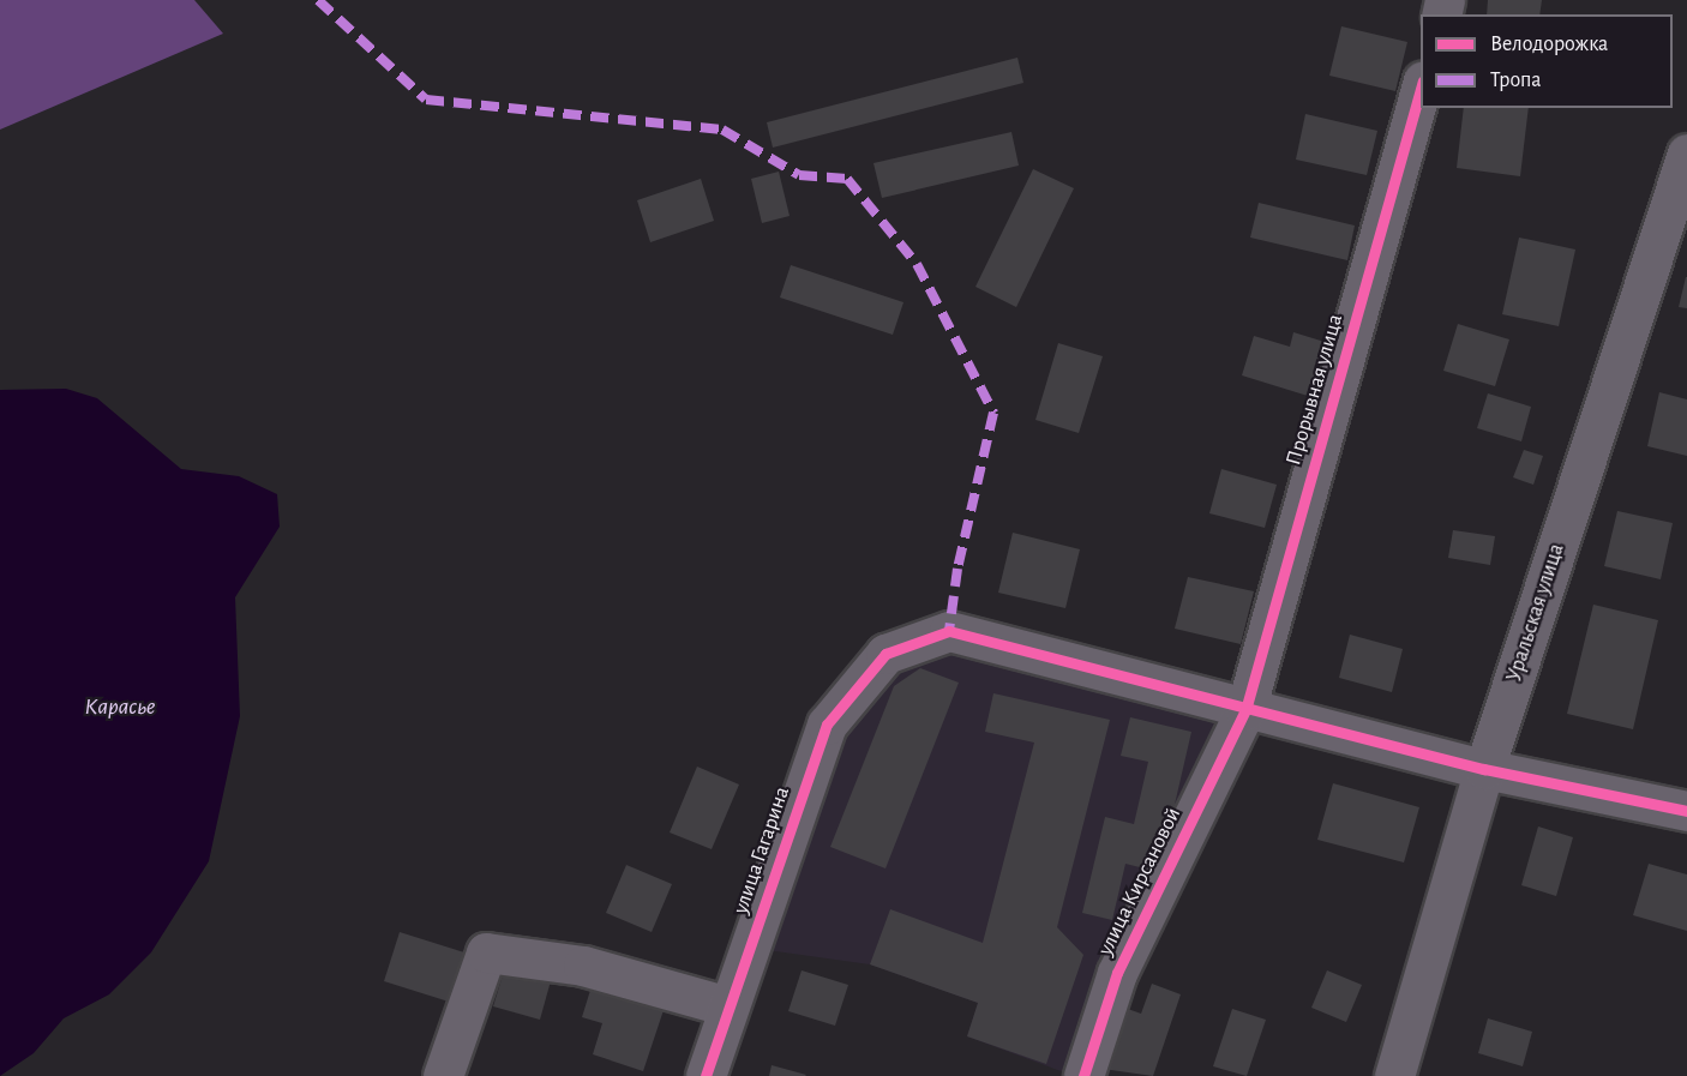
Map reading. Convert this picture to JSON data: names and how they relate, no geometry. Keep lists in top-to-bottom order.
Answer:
{
  "streets": {
    "street": [
      "Прорывная улица",
      "Уральская улица",
      "улица Гагарина",
      "улица Кирсановой"
    ]
  },
  "crossings": [
    ["Прорывная улица", "улица Гагарина"],
    ["Прорывная улица", "улица Кирсановой"],
    ["улица Гагарина", "улица Кирсановой"]
  ],
  "water": ["Карасье"],
  "legend": ["Велодорожка", "Тропа"]
}
